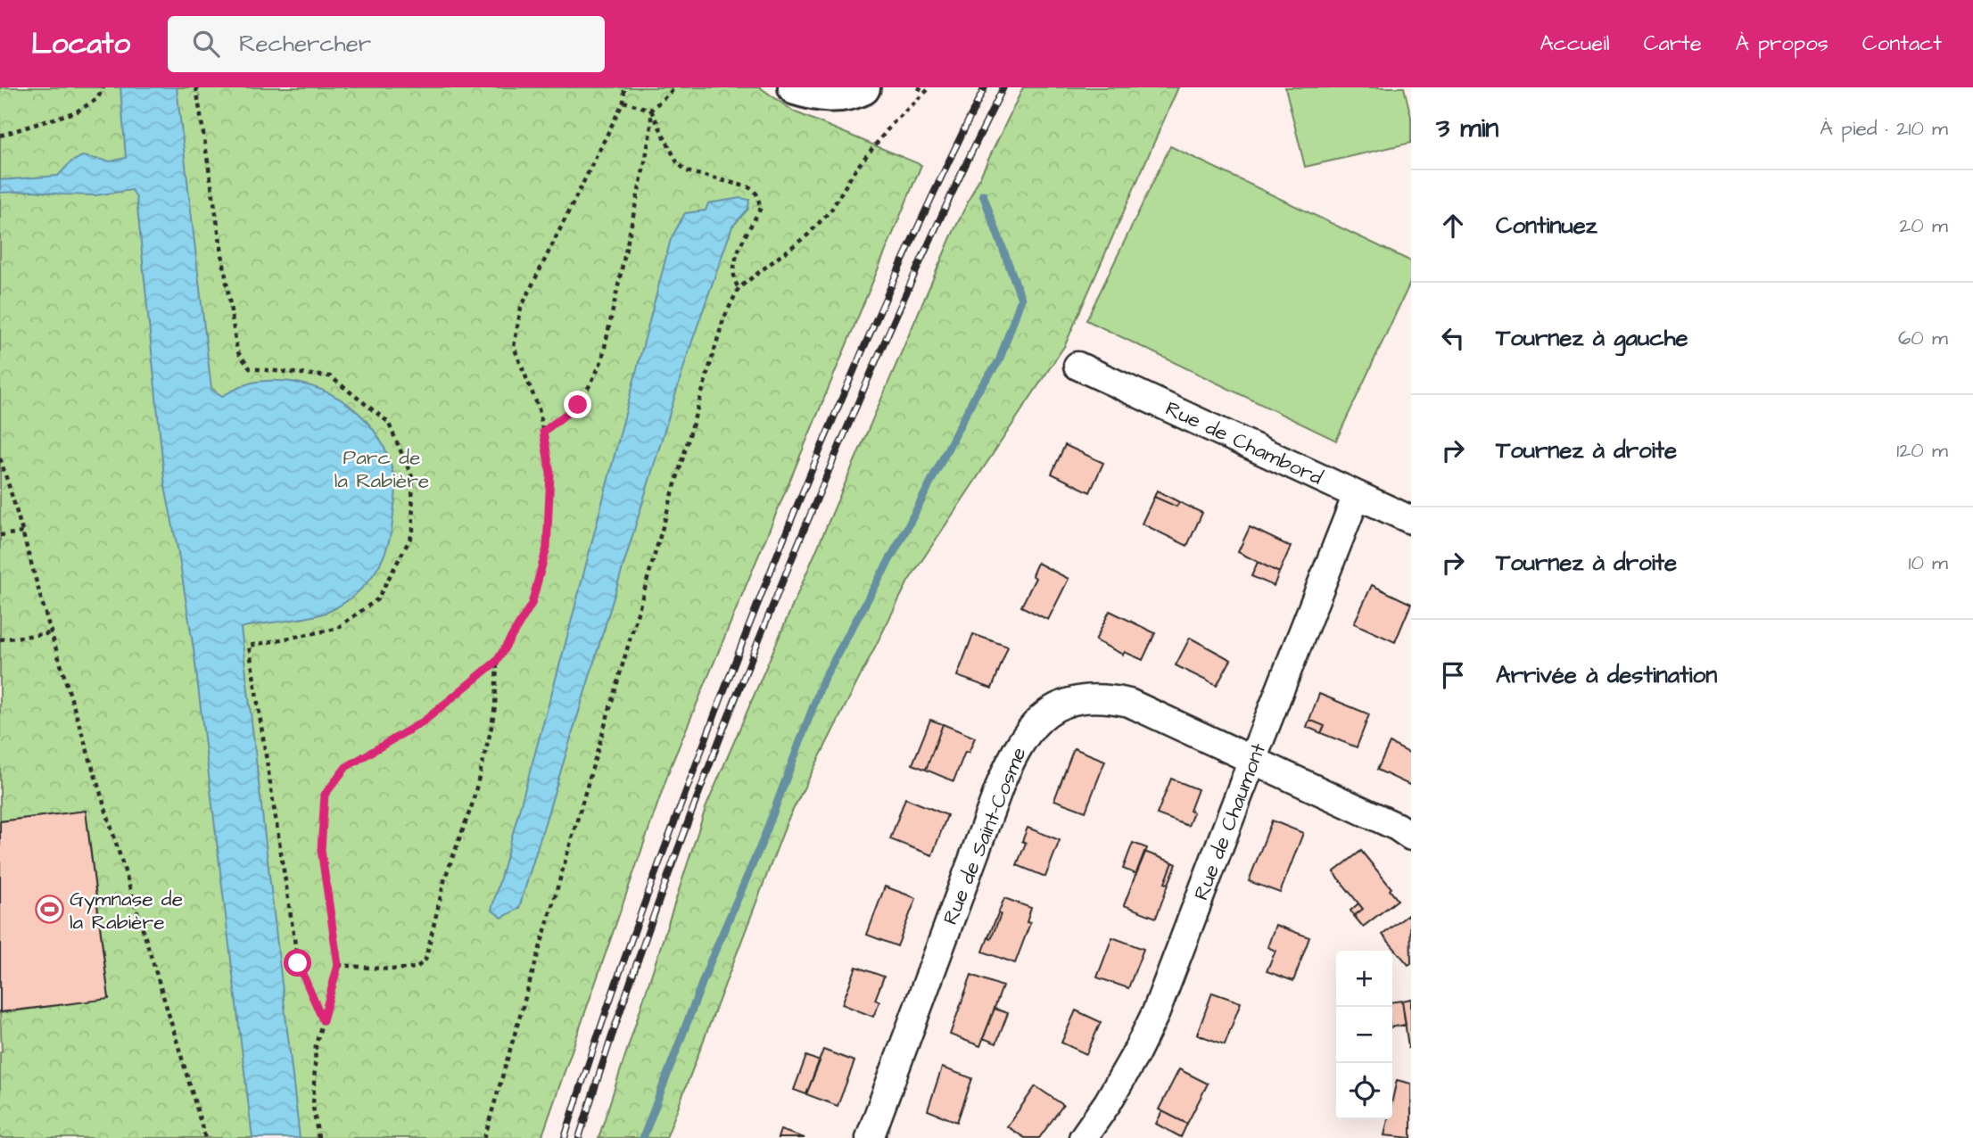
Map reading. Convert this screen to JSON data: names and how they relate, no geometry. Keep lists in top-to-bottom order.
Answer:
{
  "streets": {
    "street": ["Rue de Chambord", "Rue de Chaumont", "Rue de Saint-Cosme"]
  },
  "crossings": [
    ["Rue de Chambord", "Rue de Chaumont"],
    ["Rue de Chaumont", "Rue de Saint-Cosme"]
  ],
  "parks": ["Parc de la Rabière"],
  "places": {
    "sports": ["Gymnase de la Rabière"]
  },
  "page": {
    "header": "Locato",
    "search": "Rechercher",
    "nav": [
      "Accueil",
      "Carte",
      "À propos",
      "Contact"
    ],
    "heading": ["3 min", "À pied · 210 m"],
    "list": [
      ["Continuez", "20 m"],
      ["Tournez à gauche", "60 m"],
      ["Tournez à droite", "120 m"],
      ["Tournez à droite", "10 m"],
      "Arrivée à destination"
    ],
    "map_buttons": ["+", "−"]
  }
}
